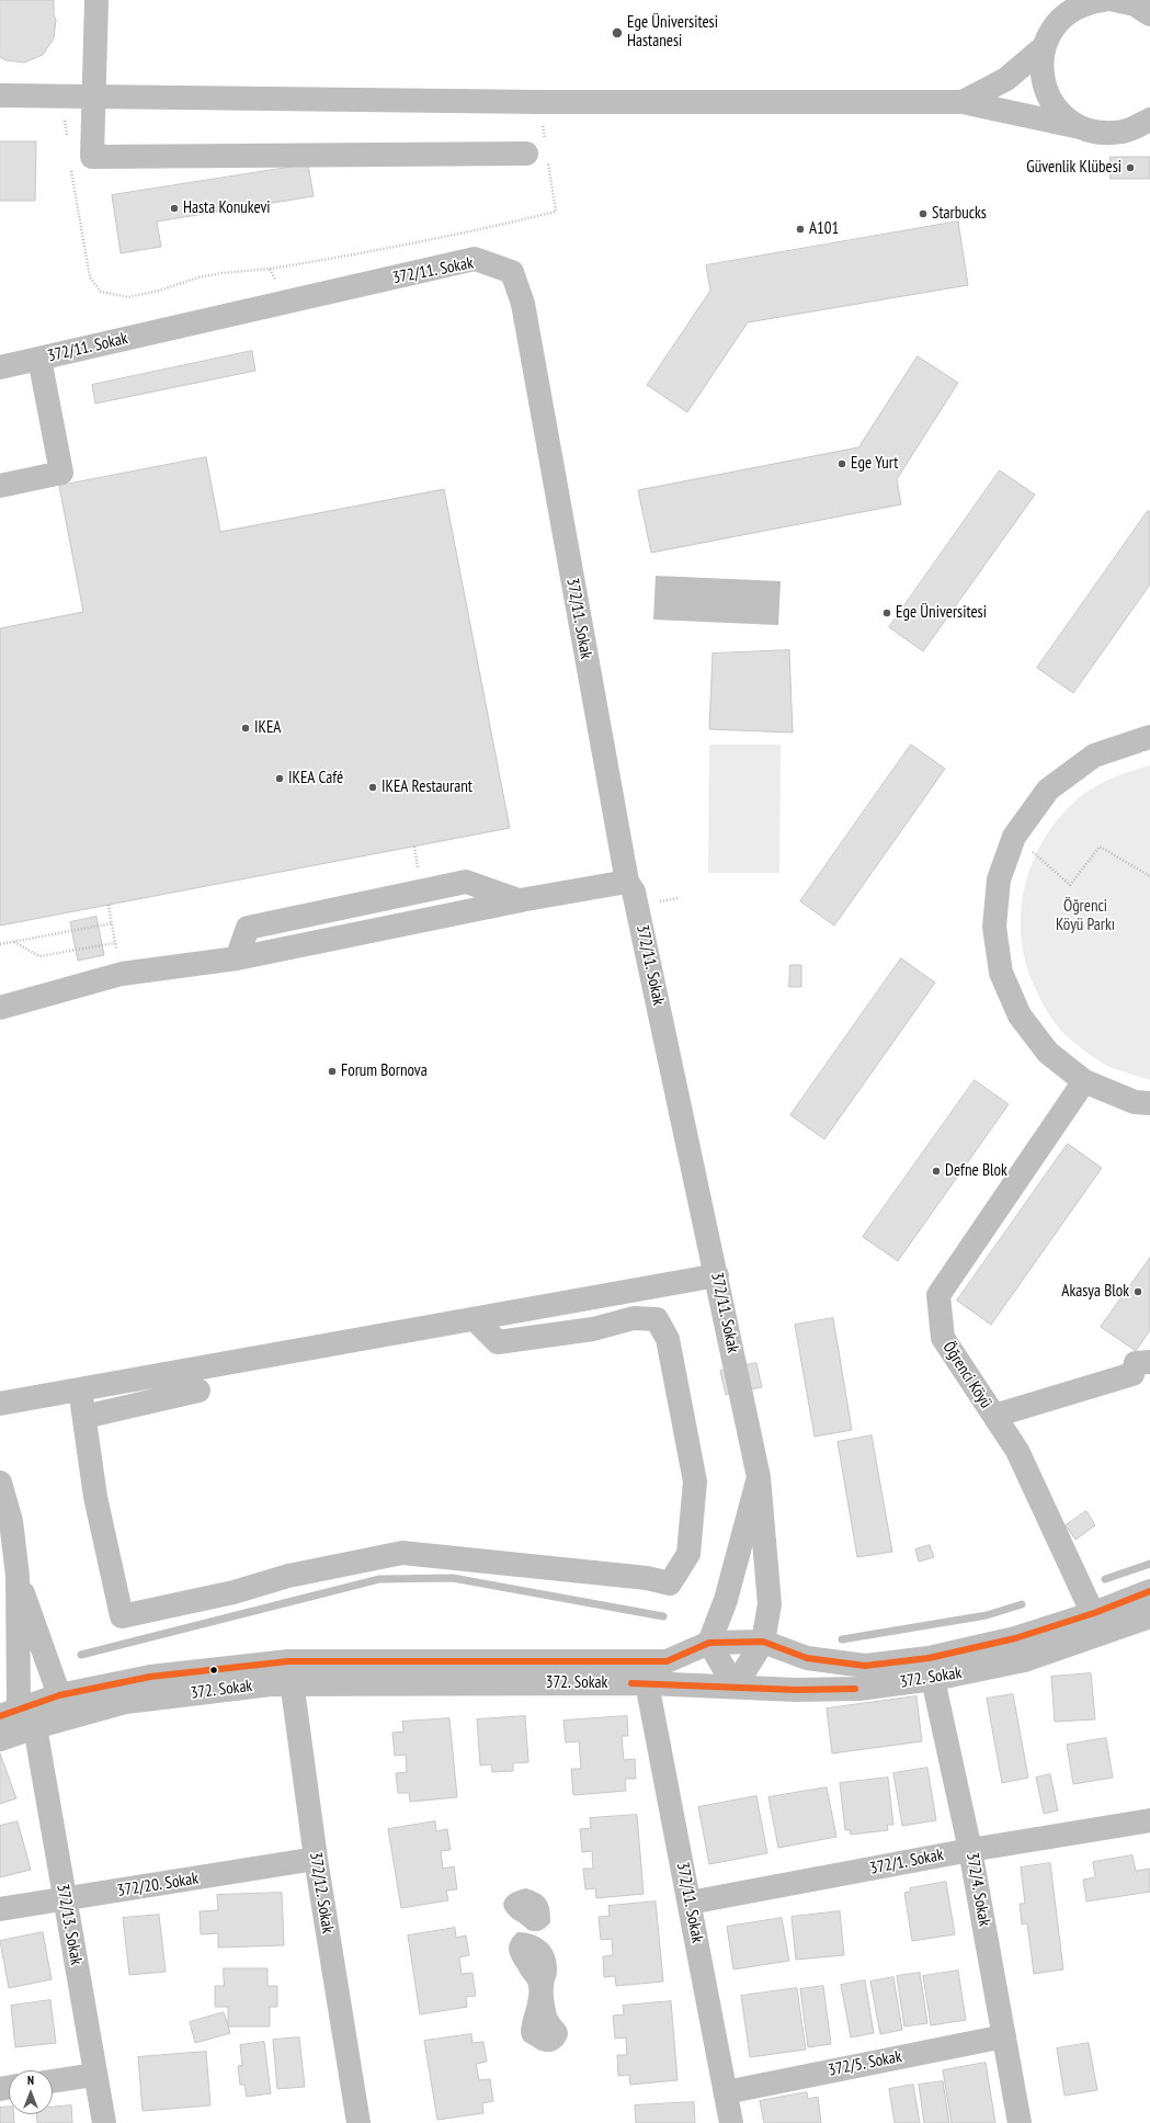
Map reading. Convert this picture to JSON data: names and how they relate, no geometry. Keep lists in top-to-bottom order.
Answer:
{
  "streets": {
    "street": [
      "372/11. Sokak",
      "Öğrenci Köyü",
      "372. Sokak",
      "372/1. Sokak",
      "372/20. Sokak",
      "372/4. Sokak",
      "372/12. Sokak",
      "372/13. Sokak",
      "372/5. Sokak"
    ]
  },
  "crossings": [
    ["372/11. Sokak", "372. Sokak"],
    ["372/11. Sokak", "372/1. Sokak"],
    ["372/11. Sokak", "372/5. Sokak"],
    ["Öğrenci Köyü", "372. Sokak"],
    ["372. Sokak", "372/4. Sokak"],
    ["372. Sokak", "372/12. Sokak"],
    ["372. Sokak", "372/13. Sokak"],
    ["372/1. Sokak", "372/4. Sokak"],
    ["372/20. Sokak", "372/12. Sokak"],
    ["372/20. Sokak", "372/13. Sokak"],
    ["372/4. Sokak", "372/5. Sokak"]
  ],
  "parks": ["Öğrenci Köyü Parkı"],
  "places": [
    "Ege Üniversitesi Hastanesi",
    "Güvenlik Klübesi",
    "Hasta Konukevi",
    "Starbucks",
    "A101",
    "Ege Yurt",
    "Ege Üniversitesi",
    "IKEA",
    "IKEA Café",
    "IKEA Restaurant",
    "Forum Bornova",
    "Defne Blok",
    "Akasya Blok"
  ],
  "north": "top"
}
